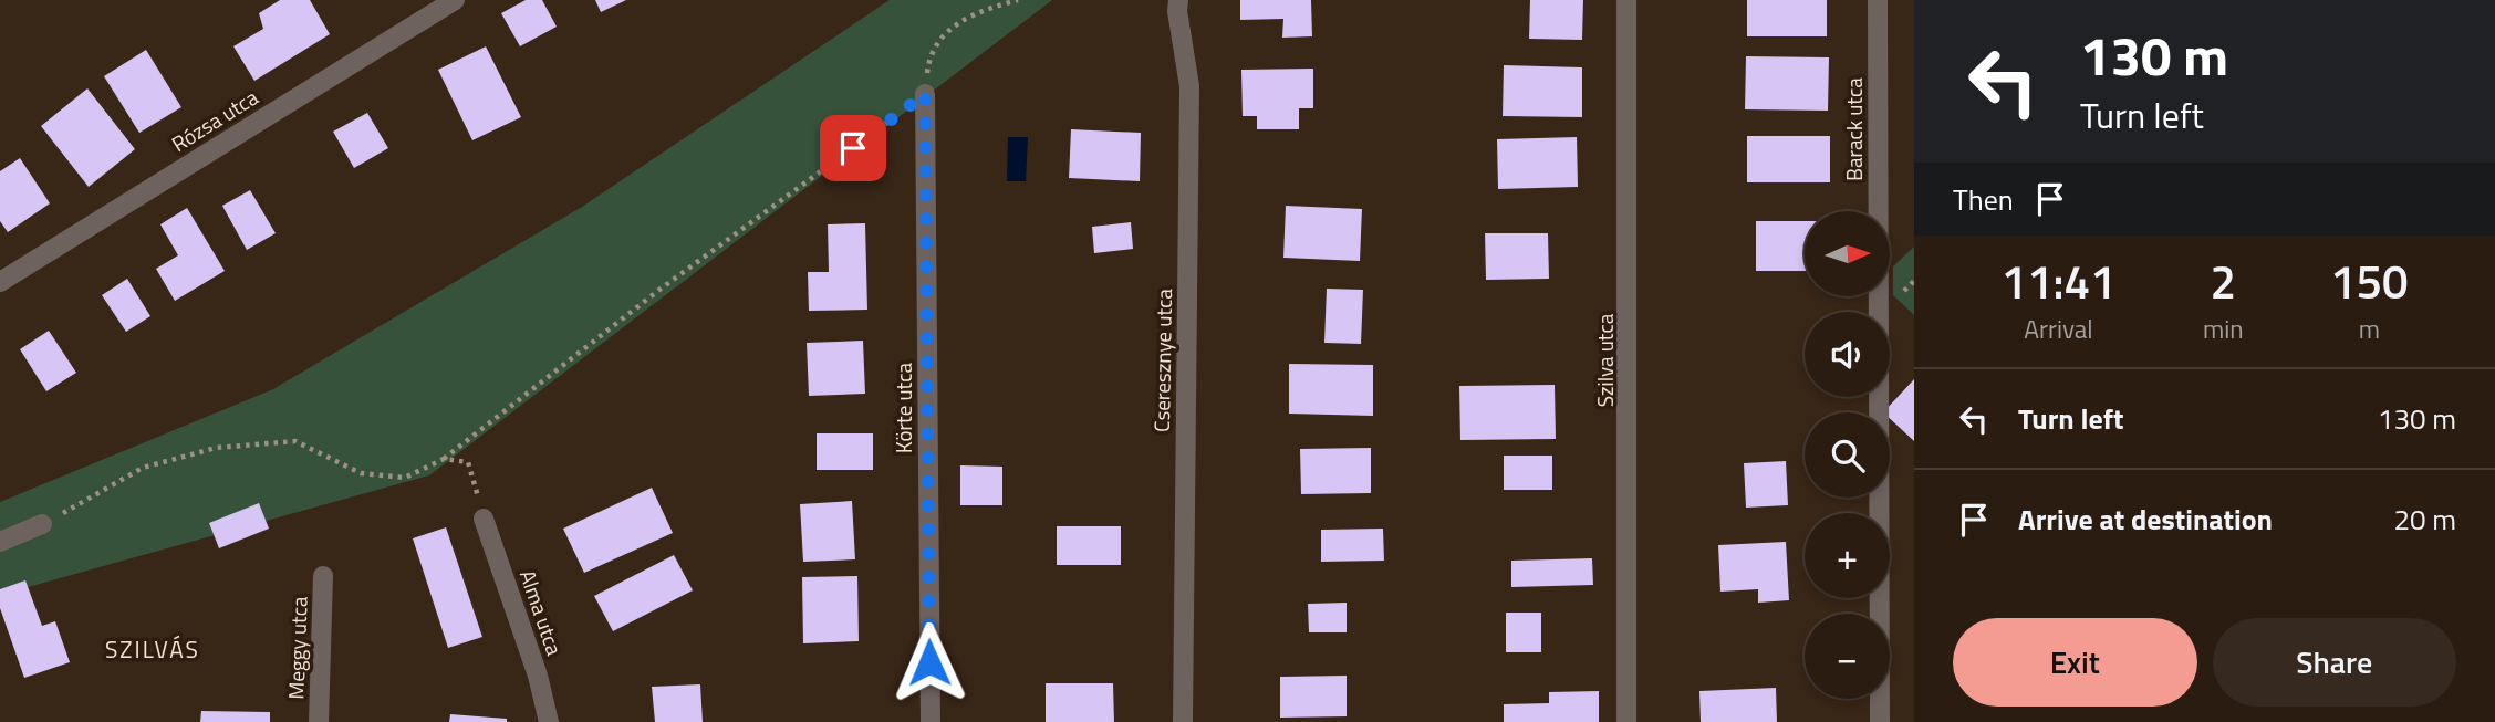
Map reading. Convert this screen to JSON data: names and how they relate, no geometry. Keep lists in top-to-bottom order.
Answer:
{
  "streets": {
    "street": [
      "Rózsa utca",
      "Barack utca",
      "Cseresznye utca",
      "Szilva utca",
      "Körte utca",
      "Alma utca",
      "Meggy utca"
    ]
  },
  "districts": ["SZILVÁS"],
  "north": "right",
  "page": {
    "turn": ["130 m", "Turn left"],
    "then": "Then",
    "map_buttons": ["+", "−"],
    "eta": [
      "11:41",
      "Arrival",
      "2",
      "min",
      "150",
      "m"
    ],
    "list": [
      {
        "name": "Turn left",
        "value": "130 m"
      },
      {
        "name": "Arrive at destination",
        "value": "20 m"
      }
    ],
    "buttons": ["Exit", "Share"]
  }
}
